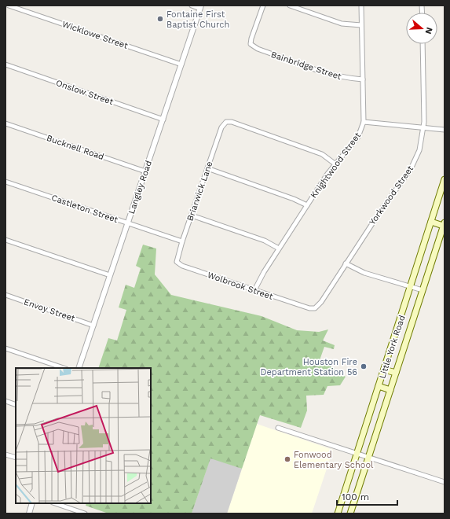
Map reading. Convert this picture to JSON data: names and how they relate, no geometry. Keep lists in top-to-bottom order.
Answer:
{
  "streets": {
    "main road": ["Little York Road"],
    "street": [
      "Wicklowe Street",
      "Bainbridge Street",
      "Onslow Street",
      "Bucknell Road",
      "Knightwood Street",
      "Langley Road",
      "Briarwick Lane",
      "Yorkwood Street",
      "Castleton Street",
      "Wolbrook Street",
      "Envoy Street"
    ]
  },
  "crossings": [
    ["Wicklowe Street", "Langley Road"],
    ["Bainbridge Street", "Knightwood Street"],
    ["Onslow Street", "Langley Road"],
    ["Bucknell Road", "Langley Road"],
    ["Knightwood Street", "Briarwick Lane"],
    ["Knightwood Street", "Wolbrook Street"],
    ["Langley Road", "Castleton Street"],
    ["Langley Road", "Envoy Street"],
    ["Briarwick Lane", "Castleton Street"],
    ["Briarwick Lane", "Wolbrook Street"],
    ["Yorkwood Street", "Wolbrook Street"]
  ],
  "places": ["Fontaine First Baptist Church", "Houston Fire Department Station 56", "Fonwood Elementary School"],
  "scale_bar": "100 m",
  "north": "right"
}
